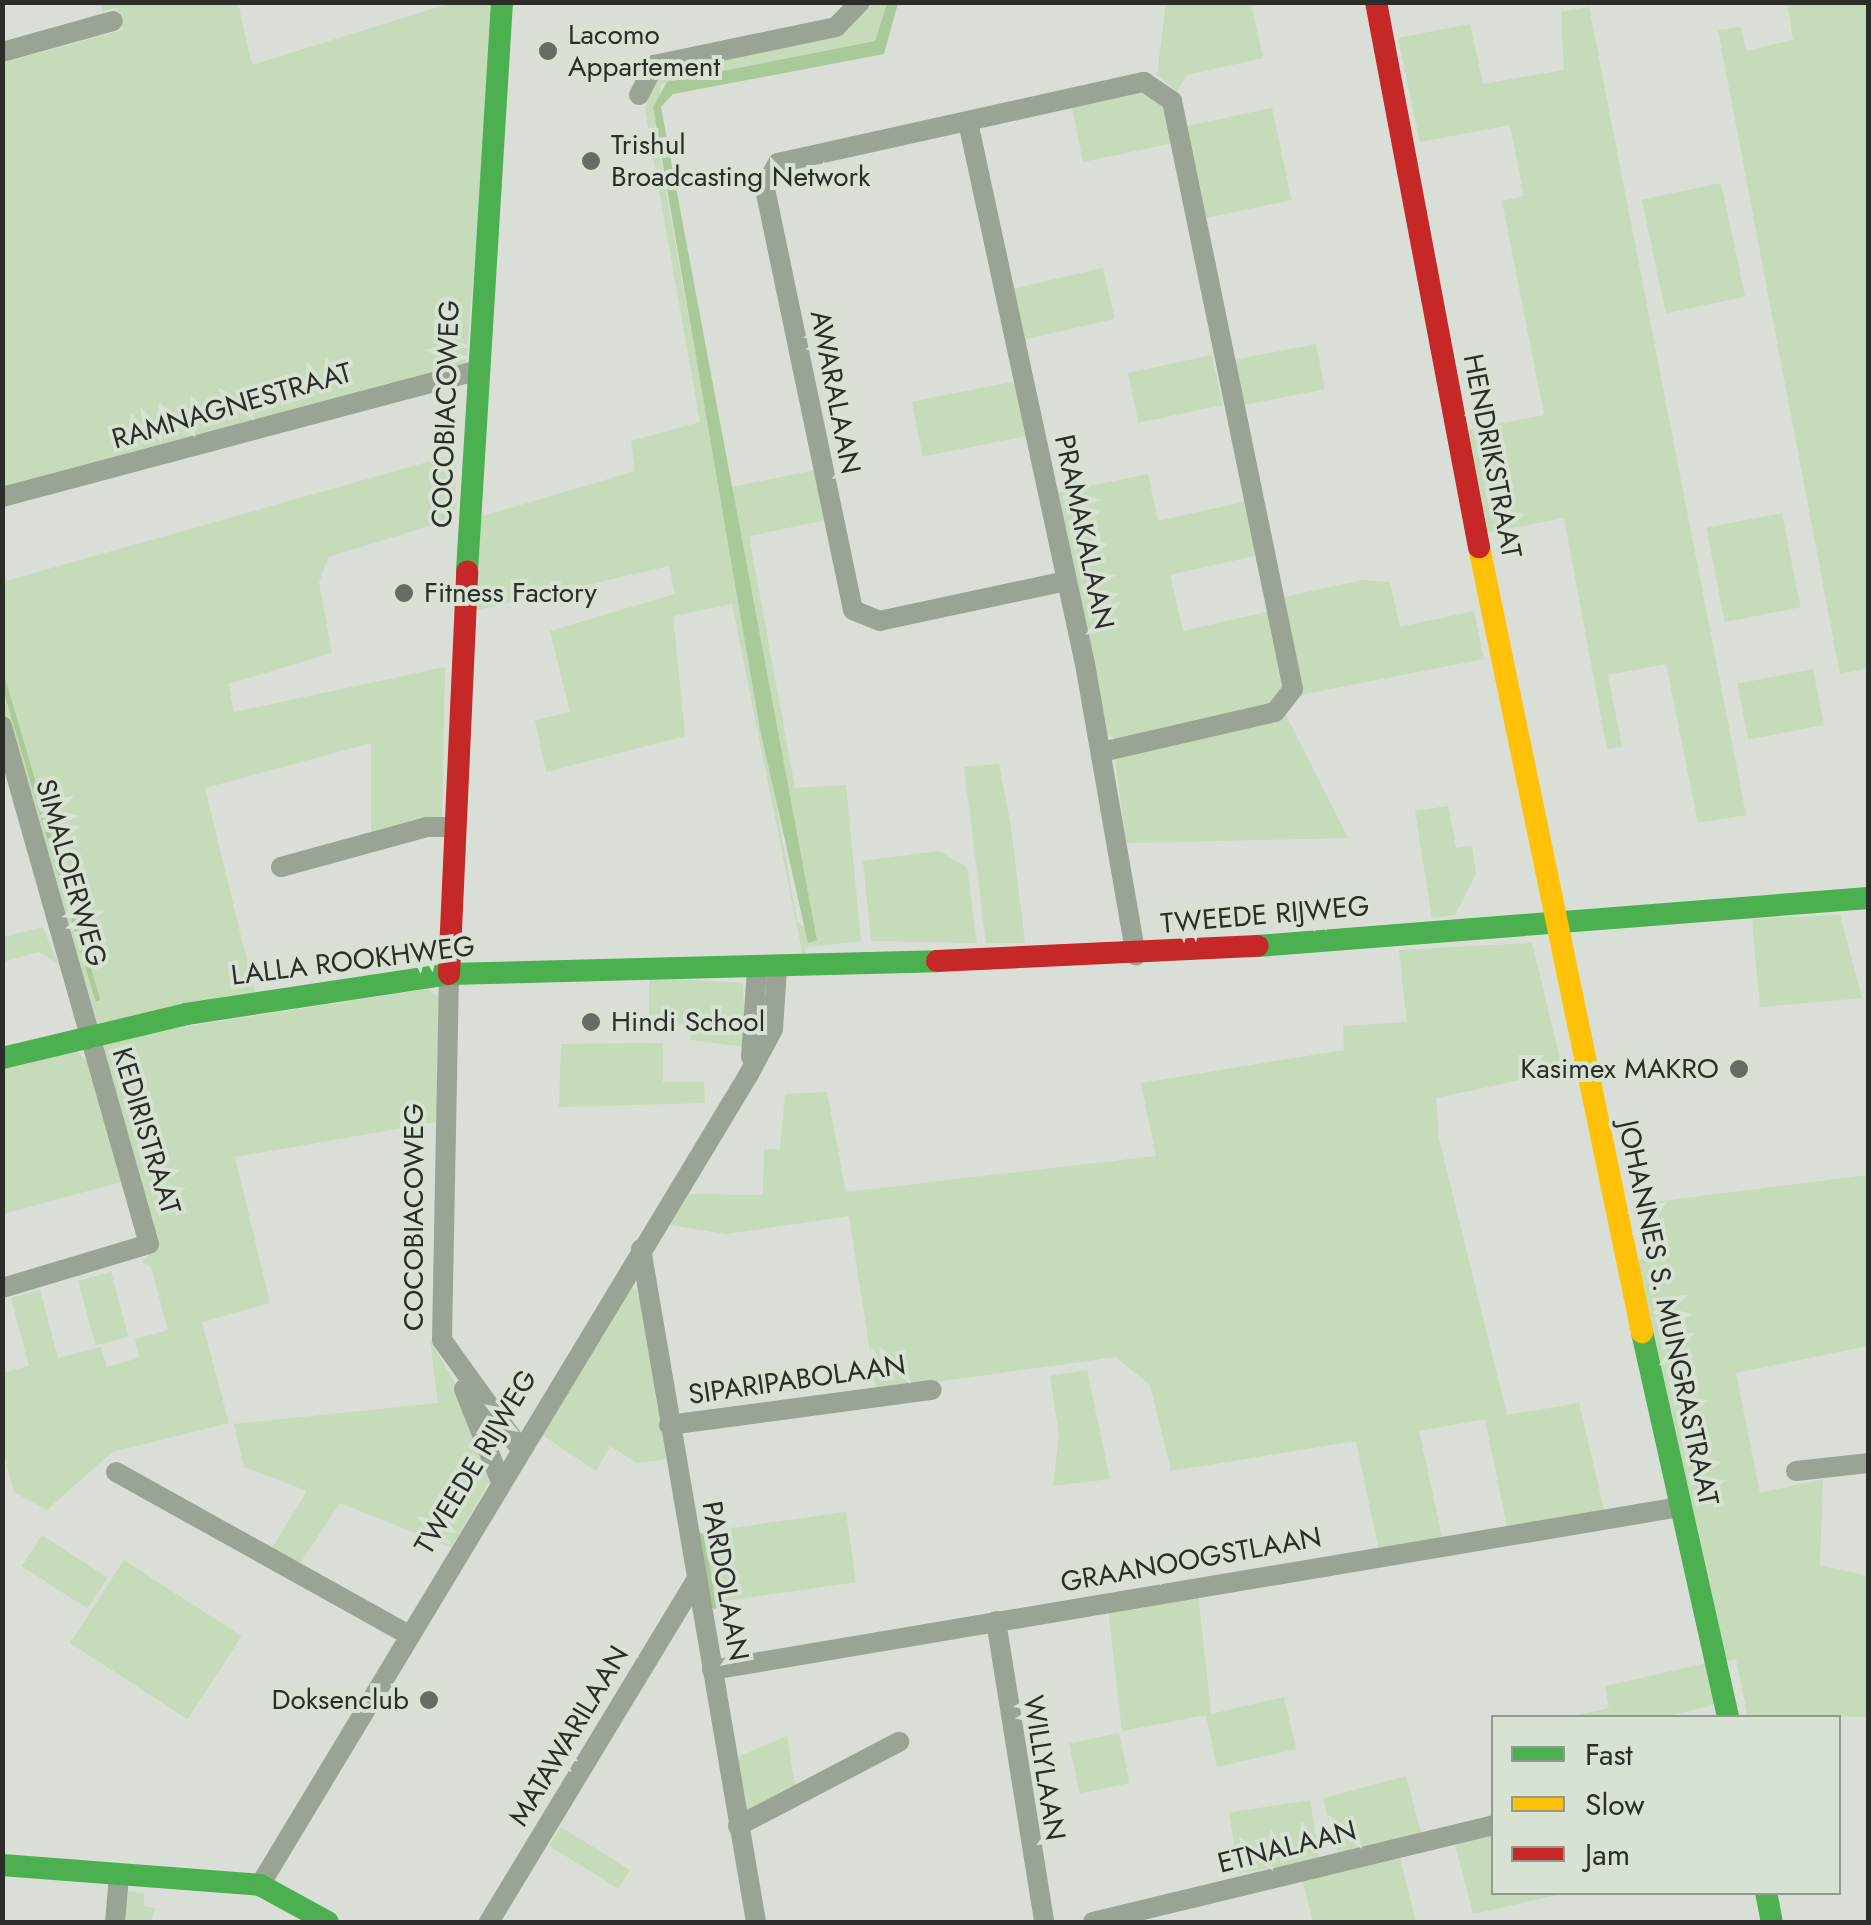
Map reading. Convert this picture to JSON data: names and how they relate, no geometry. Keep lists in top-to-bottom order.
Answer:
{
  "streets": {
    "street": [
      "AWARALAAN",
      "RAMNAGNESTRAAT",
      "COCOBIACOWEG",
      "HENDRIKSTRAAT",
      "PRAMAKALAAN",
      "SIMALOERWEG",
      "TWEEDE RIJWEG",
      "LALLA ROOKHWEG",
      "KEDIRISTRAAT",
      "JOHANNES S. MUNGRASTRAAT",
      "SIPARIPABOLAAN",
      "GRAANOOGSTLAAN",
      "PARDOLAAN",
      "MATAWARILAAN",
      "WILLYLAAN",
      "ETNALAAN"
    ]
  },
  "crossings": [
    ["AWARALAAN", "PRAMAKALAAN"],
    ["RAMNAGNESTRAAT", "COCOBIACOWEG"],
    ["COCOBIACOWEG", "TWEEDE RIJWEG"],
    ["COCOBIACOWEG", "LALLA ROOKHWEG"],
    ["HENDRIKSTRAAT", "TWEEDE RIJWEG"],
    ["HENDRIKSTRAAT", "JOHANNES S. MUNGRASTRAAT"],
    ["PRAMAKALAAN", "TWEEDE RIJWEG"],
    ["SIMALOERWEG", "LALLA ROOKHWEG"],
    ["SIMALOERWEG", "KEDIRISTRAAT"],
    ["TWEEDE RIJWEG", "LALLA ROOKHWEG"],
    ["TWEEDE RIJWEG", "JOHANNES S. MUNGRASTRAAT"],
    ["TWEEDE RIJWEG", "PARDOLAAN"],
    ["LALLA ROOKHWEG", "KEDIRISTRAAT"],
    ["JOHANNES S. MUNGRASTRAAT", "GRAANOOGSTLAAN"],
    ["SIPARIPABOLAAN", "PARDOLAAN"],
    ["GRAANOOGSTLAAN", "PARDOLAAN"],
    ["GRAANOOGSTLAAN", "WILLYLAAN"],
    ["PARDOLAAN", "MATAWARILAAN"]
  ],
  "places": [
    "Lacomo Appartement",
    "Trishul Broadcasting Network",
    "Fitness Factory",
    "Hindi School",
    "Kasimex MAKRO",
    "Doksenclub"
  ],
  "legend": ["Fast", "Slow", "Jam"]
}
